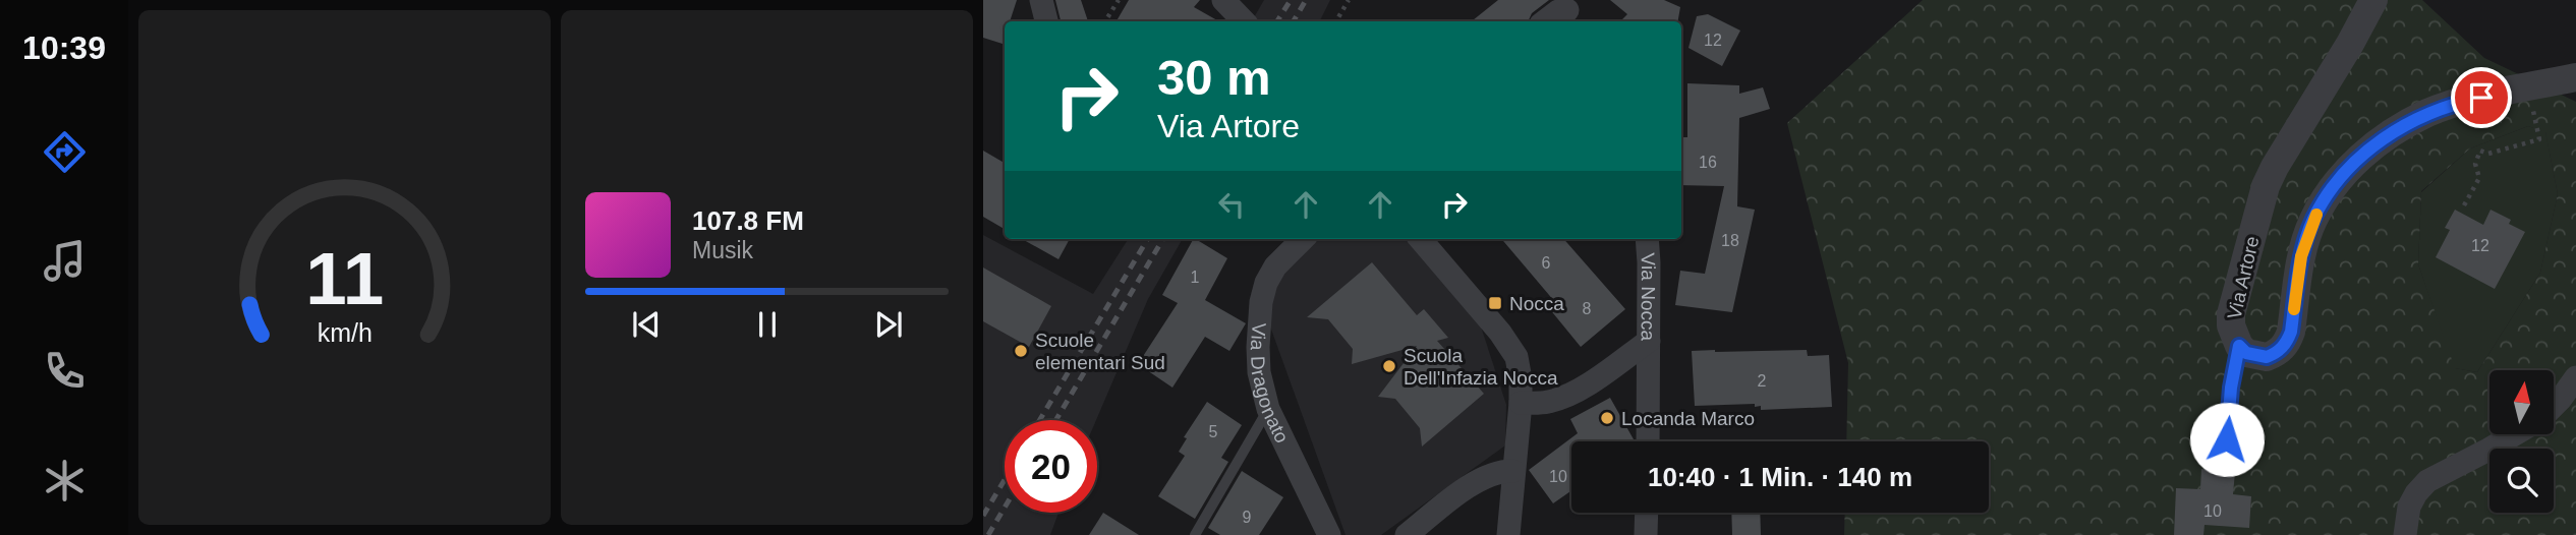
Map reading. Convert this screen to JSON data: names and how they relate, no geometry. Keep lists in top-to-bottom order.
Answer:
{
  "streets": {
    "street": ["Via Artore", "Via Nocca", "Via Dragonato"]
  },
  "places": {
    "transit": ["Nocca"],
    "other": ["Scuole elementari Sud", "Scuola Dell'Infazia Nocca", "Locanda Marco"]
  },
  "house_numbers": [
    "12",
    "16",
    "18",
    "12",
    "6",
    "1",
    "8",
    "2",
    "5",
    "10",
    "10",
    "9"
  ],
  "north": "top",
  "page": {
    "tabs": "10:39",
    "turn": ["30 m", "Via Artore"],
    "song": ["107.8 FM", "Musik"],
    "limit": "20",
    "trip": "10:40 · 1 Min. · 140 m",
    "gauge": ["11", "km/h"]
  }
}
